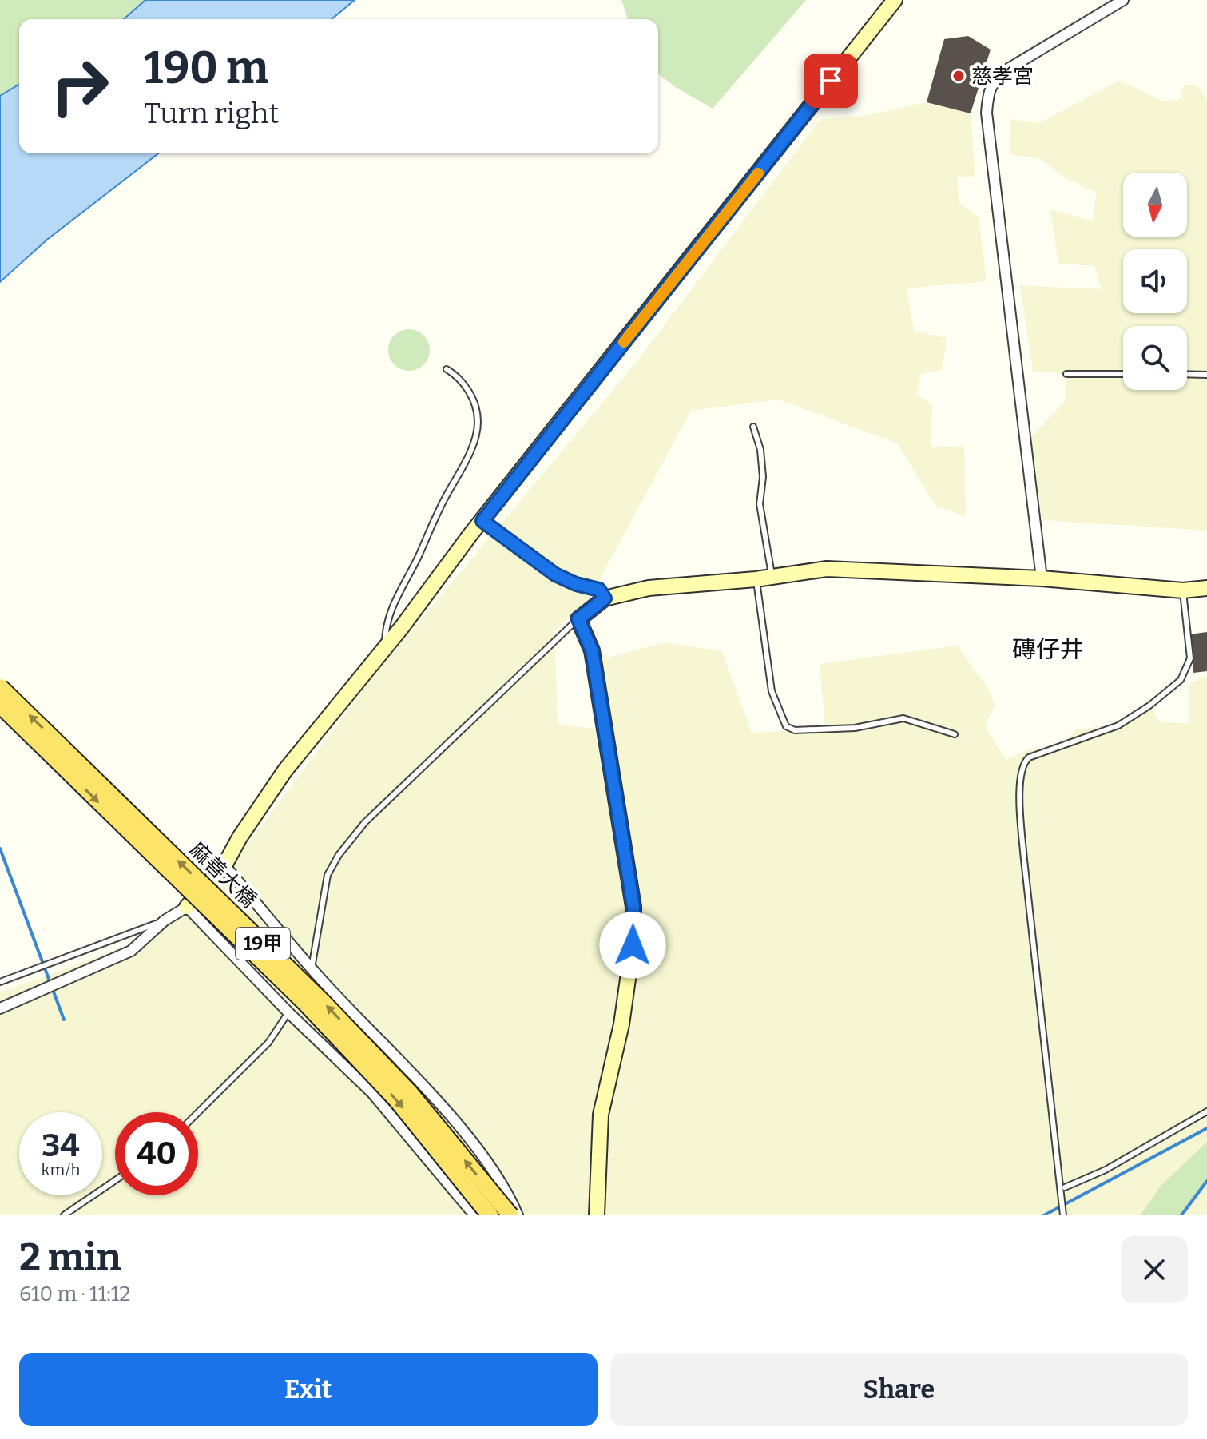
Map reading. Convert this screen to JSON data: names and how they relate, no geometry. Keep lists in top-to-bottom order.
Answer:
{
  "streets": {
    "main road": ["麻善大橋", "19甲"]
  },
  "districts": ["磚仔井"],
  "places": ["慈孝宮"],
  "north": "bottom",
  "page": {
    "turn": ["190 m", "Turn right"],
    "speed": "34 km/h",
    "limit": "40",
    "heading": ["2 min", "610 m · 11:12"],
    "buttons": ["Exit", "Share"]
  }
}
